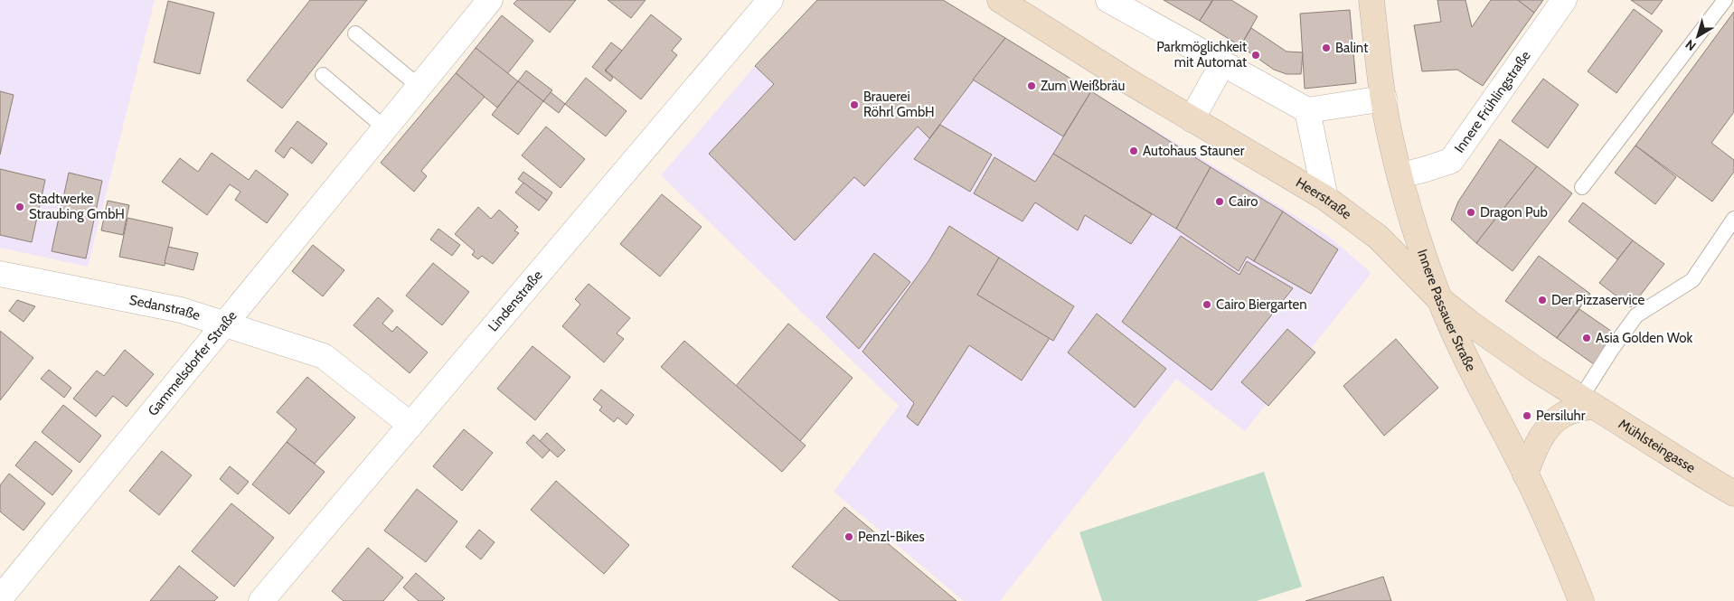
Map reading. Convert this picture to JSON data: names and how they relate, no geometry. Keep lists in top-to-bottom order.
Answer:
{
  "streets": {
    "street": [
      "Innere Frühlingstraße",
      "Heerstraße",
      "Lindenstraße",
      "Sedanstraße",
      "Innere Passauer Straße",
      "Gammelsdorfer Straße",
      "Mühlsteingasse"
    ]
  },
  "crossings": [
    ["Innere Frühlingstraße", "Innere Passauer Straße"],
    ["Heerstraße", "Innere Passauer Straße"],
    ["Heerstraße", "Mühlsteingasse"],
    ["Lindenstraße", "Sedanstraße"],
    ["Sedanstraße", "Gammelsdorfer Straße"],
    ["Innere Passauer Straße", "Mühlsteingasse"]
  ],
  "places": [
    "Balint",
    "Parkmöglichkeit mit Automat",
    "Zum Weißbräu",
    "Brauerei Röhrl GmbH",
    "Autohaus Stauner",
    "Cairo",
    "Stadtwerke Straubing GmbH",
    "Dragon Pub",
    "Der Pizzaservice",
    "Cairo Biergarten",
    "Asia Golden Wok",
    "Persiluhr",
    "Penzl-Bikes"
  ],
  "north": "bottom left"
}
